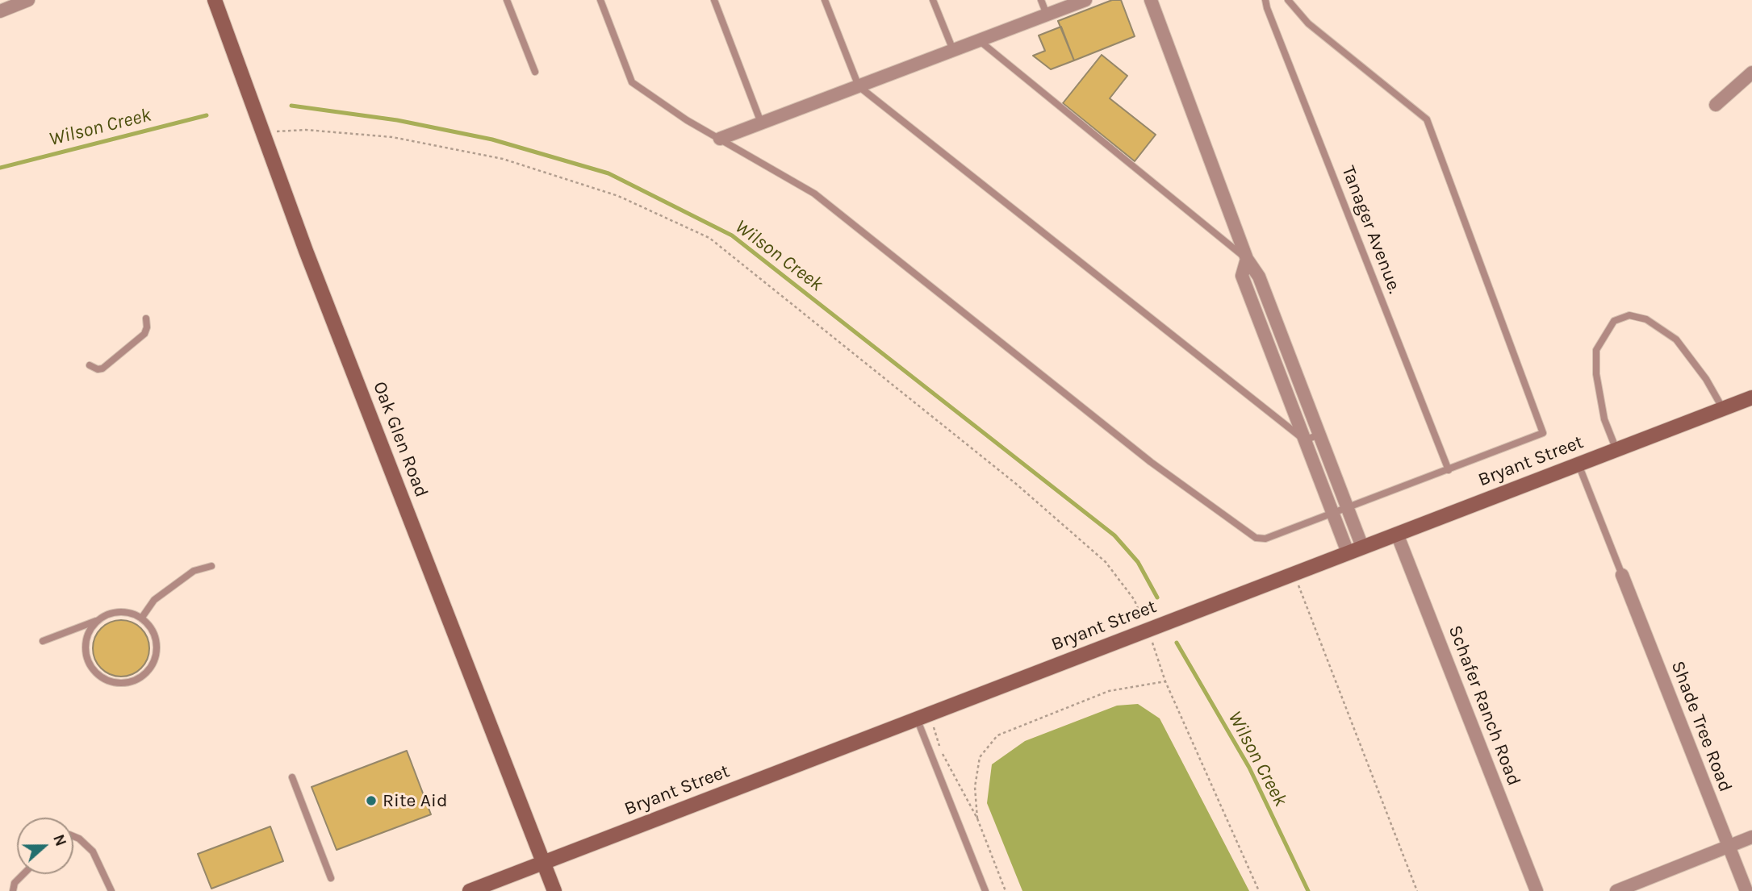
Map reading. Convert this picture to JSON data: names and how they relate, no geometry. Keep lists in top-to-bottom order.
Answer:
{
  "streets": {
    "main road": ["Oak Glen Road", "Bryant Street"],
    "street": ["Schafer Ranch Road", "Shade Tree Road"],
    "lane": ["Tanager Avenue."]
  },
  "crossings": [
    ["Oak Glen Road", "Bryant Street"],
    ["Bryant Street", "Schafer Ranch Road"]
  ],
  "water": ["Wilson Creek"],
  "places": ["Rite Aid"],
  "north": "right"
}
